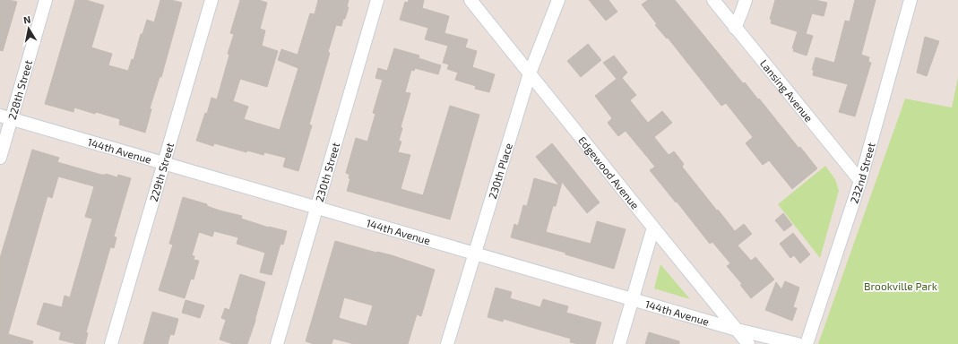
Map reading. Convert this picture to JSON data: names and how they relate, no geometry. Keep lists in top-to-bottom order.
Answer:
{
  "streets": {
    "street": [
      "228th Street",
      "Lansing Avenue",
      "144th Avenue",
      "230th Place",
      "229th Street",
      "230th Street",
      "Edgewood Avenue",
      "232nd Street"
    ]
  },
  "crossings": [
    ["228th Street", "144th Avenue"],
    ["Lansing Avenue", "232nd Street"],
    ["144th Avenue", "230th Place"],
    ["144th Avenue", "229th Street"],
    ["144th Avenue", "230th Street"],
    ["144th Avenue", "Edgewood Avenue"],
    ["230th Place", "Edgewood Avenue"]
  ],
  "parks": ["Brookville Park"],
  "north": "top"
}
